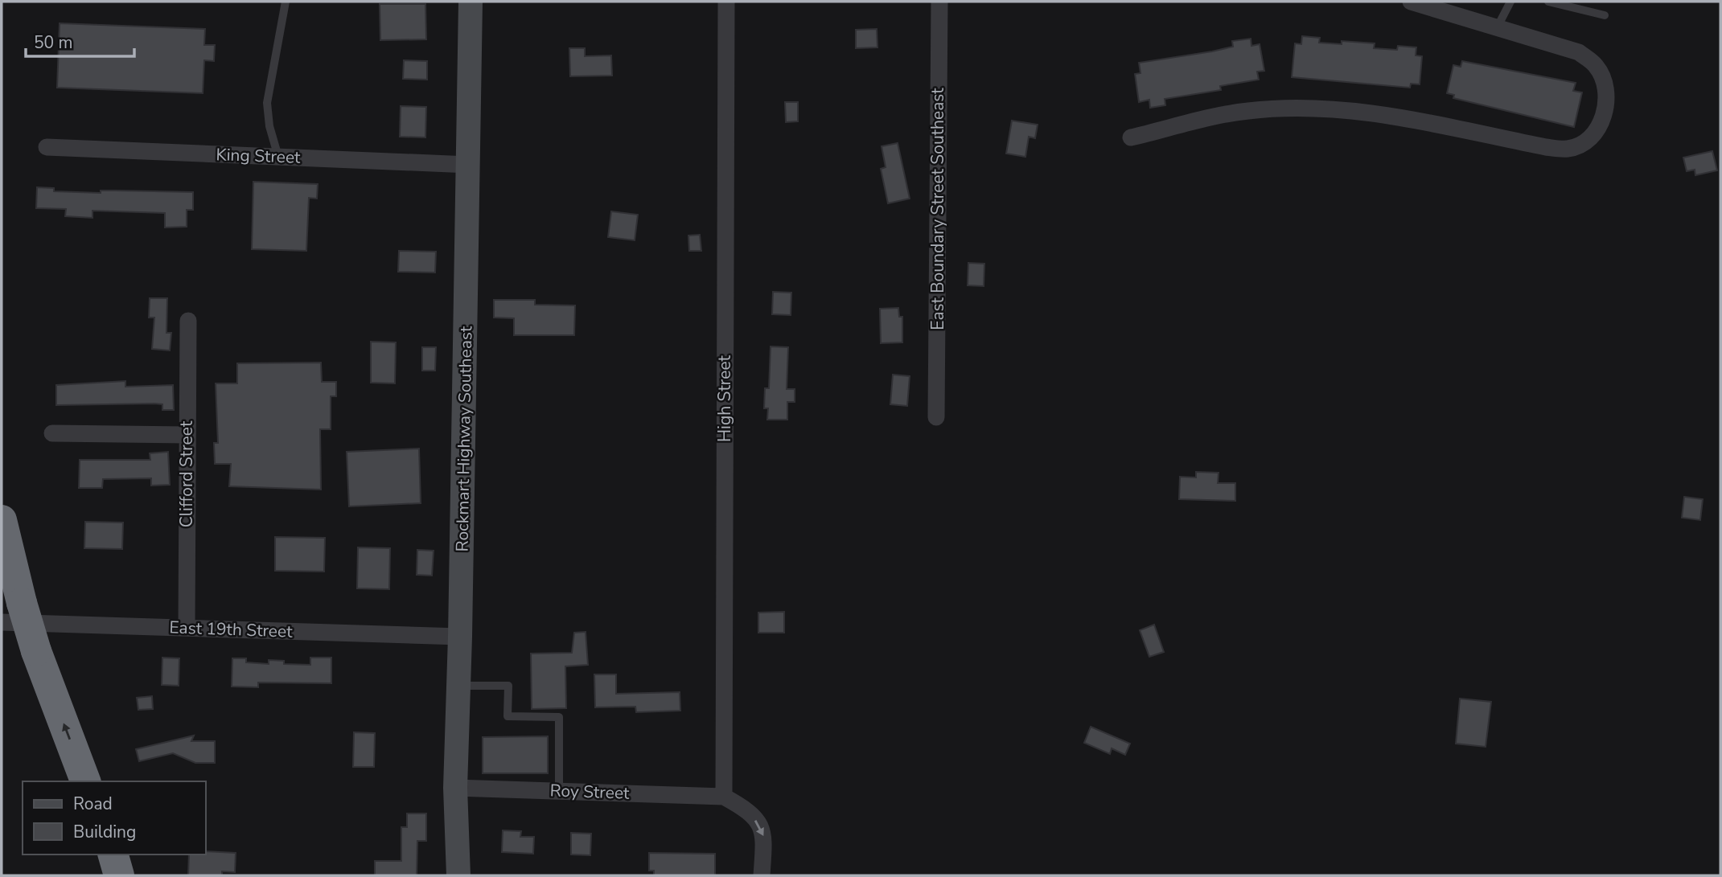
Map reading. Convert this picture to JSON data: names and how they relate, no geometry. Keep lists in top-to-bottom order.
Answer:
{
  "streets": {
    "main road": ["Rockmart Highway Southeast"],
    "street": [
      "King Street",
      "East Boundary Street Southeast",
      "High Street",
      "Clifford Street",
      "East 19th Street",
      "Roy Street"
    ]
  },
  "crossings": [
    ["King Street", "Rockmart Highway Southeast"],
    ["High Street", "Roy Street"],
    ["Rockmart Highway Southeast", "East 19th Street"],
    ["Rockmart Highway Southeast", "Roy Street"],
    ["Clifford Street", "East 19th Street"]
  ],
  "legend": ["Road", "Building"],
  "scale_bar": "50 m"
}
